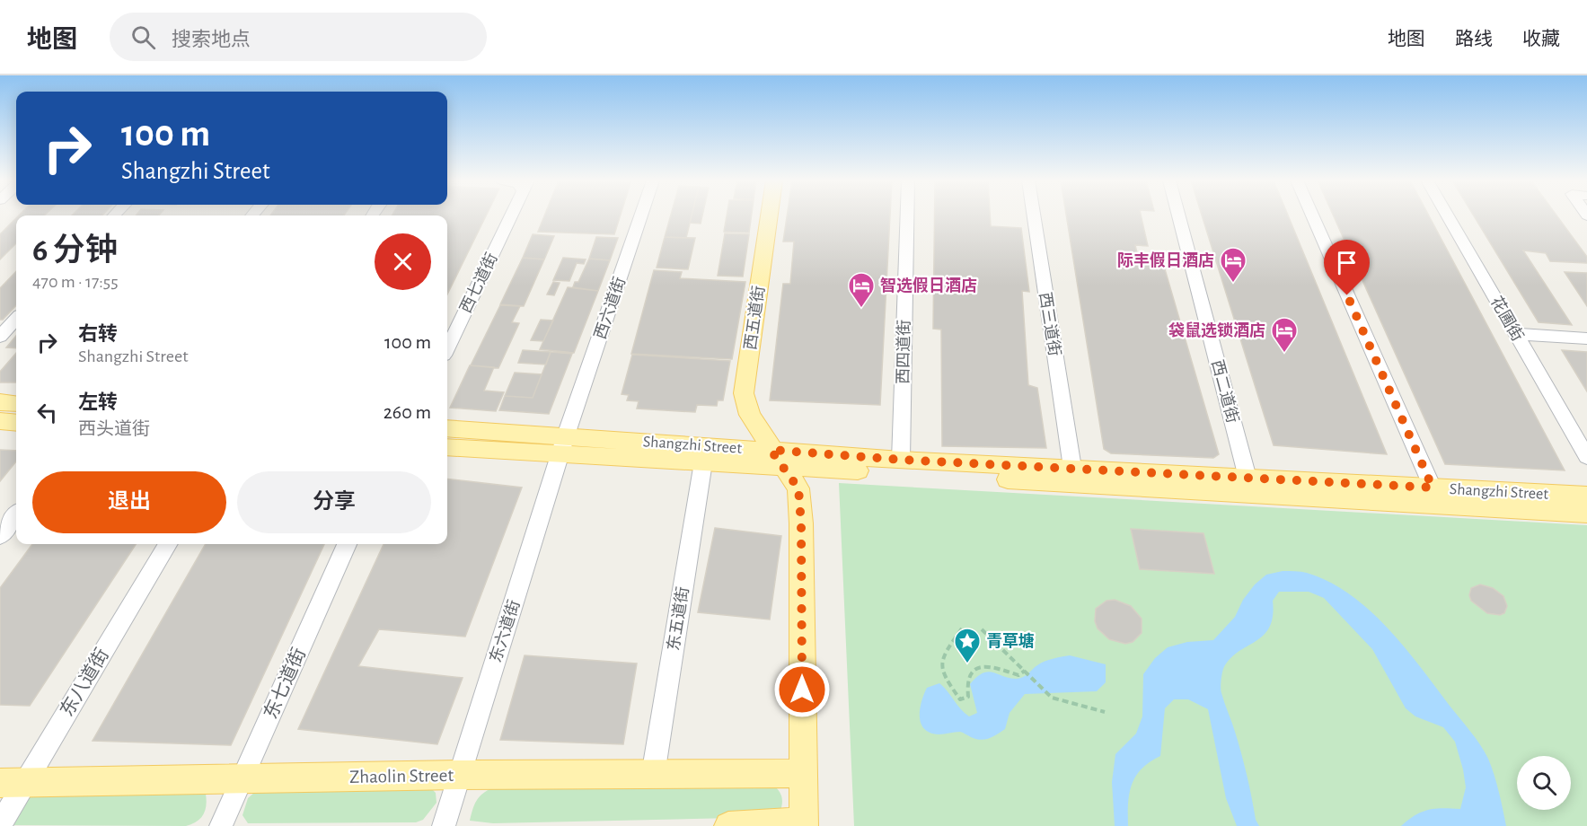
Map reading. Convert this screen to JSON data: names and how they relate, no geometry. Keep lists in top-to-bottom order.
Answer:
{
  "streets": {
    "main road": ["西五道街", "Shangzhi Street", "Zhaolin Street"],
    "street": [
      "西七道街",
      "西六道街",
      "花圃街",
      "西三道街",
      "西四道街",
      "西二道街",
      "东五道街",
      "东六道街",
      "东八道街",
      "东七道街"
    ]
  },
  "crossings": [
    ["西六道街", "Shangzhi Street"],
    ["西六道街", "东六道街"],
    ["西五道街", "Shangzhi Street"],
    ["西五道街", "Zhaolin Street"],
    ["西三道街", "Shangzhi Street"],
    ["西四道街", "Shangzhi Street"],
    ["西二道街", "Shangzhi Street"],
    ["Shangzhi Street", "东五道街"],
    ["Shangzhi Street", "东六道街"],
    ["东五道街", "Zhaolin Street"],
    ["东六道街", "Zhaolin Street"],
    ["东八道街", "Zhaolin Street"],
    ["东七道街", "Zhaolin Street"]
  ],
  "places": {
    "hotel": ["际丰假日酒店", "智选假日酒店", "袋鼠选锁酒店"],
    "place": ["青草塘"]
  },
  "page": {
    "header": "地图",
    "search": "搜索地点",
    "nav": ["地图", "路线", "收藏"],
    "turn": ["100 m", "Shangzhi Street"],
    "heading": ["6 分钟", "470 m · 17:55"],
    "list": [
      {
        "name": "右转",
        "note": "Shangzhi Street",
        "value": "100 m"
      },
      {
        "name": "左转",
        "note": "西头道街",
        "value": "260 m"
      }
    ],
    "buttons": ["退出", "分享"]
  }
}
